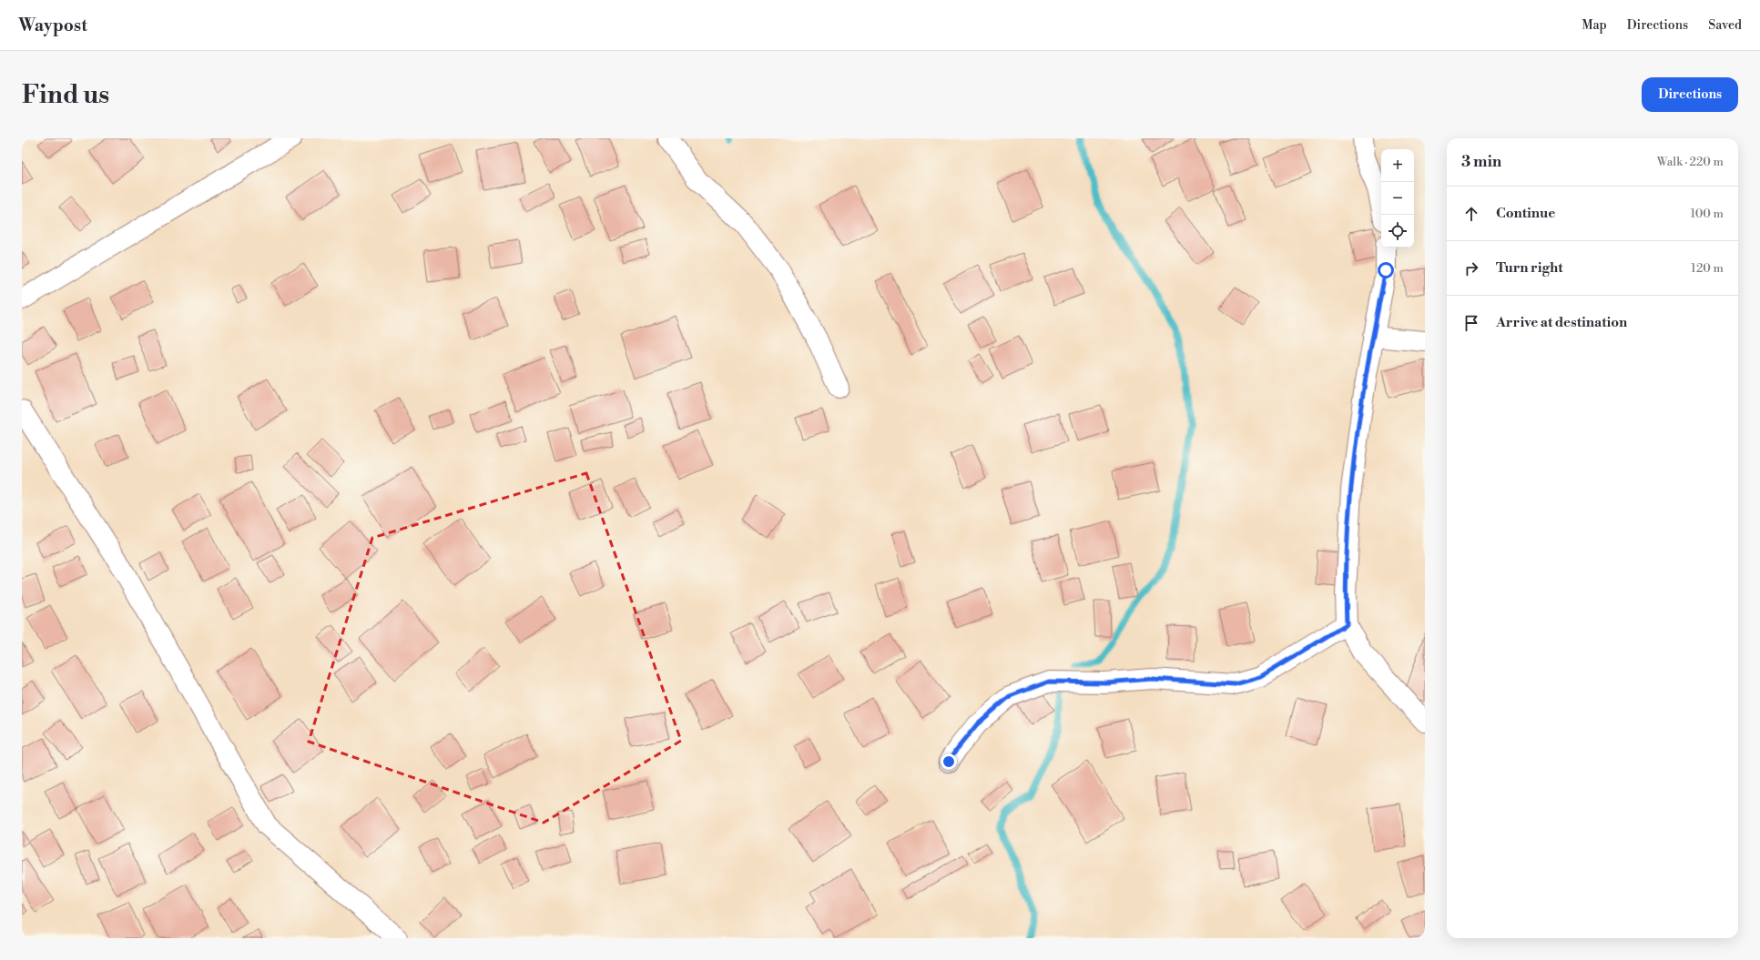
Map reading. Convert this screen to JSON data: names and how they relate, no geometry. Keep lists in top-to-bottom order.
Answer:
{
  "page": {
    "header": "Waypost",
    "nav": ["Map", "Directions", "Saved"],
    "buttons": "Directions",
    "title": "Find us",
    "heading": ["3 min", "Walk · 220 m"],
    "map_buttons": ["+", "−"],
    "list": [
      ["Continue", "100 m"],
      ["Turn right", "120 m"],
      "Arrive at destination"
    ]
  }
}
